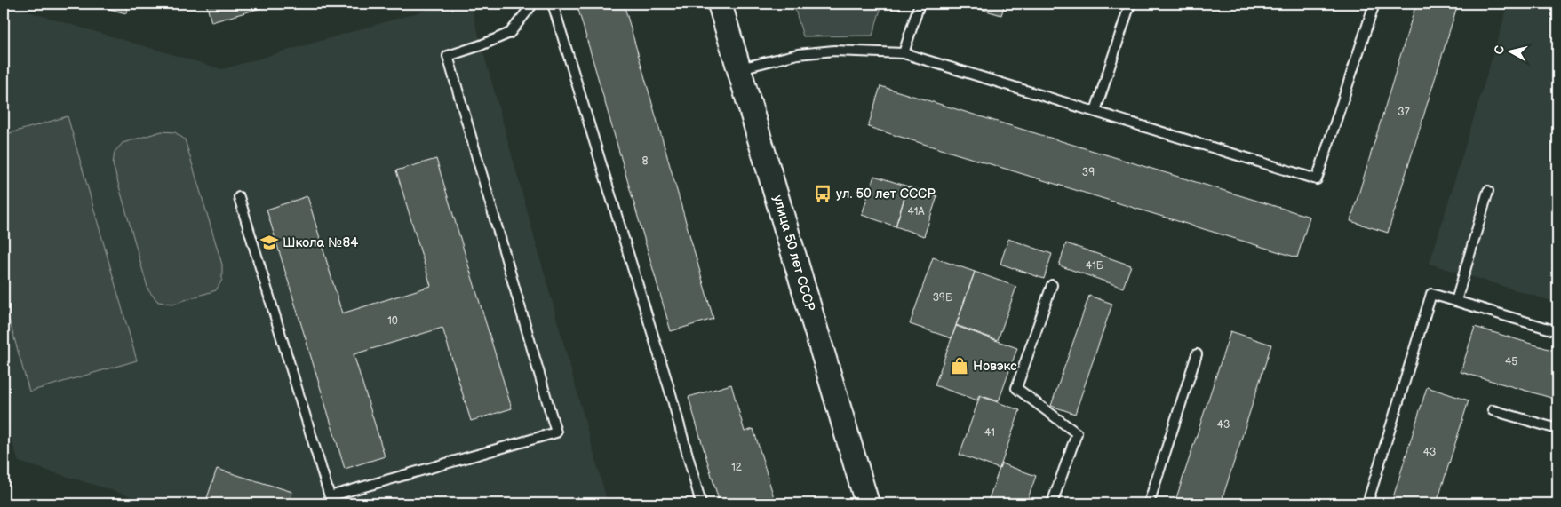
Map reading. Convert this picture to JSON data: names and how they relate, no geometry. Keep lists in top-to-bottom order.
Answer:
{
  "streets": {
    "street": ["улица 50 лет СССР"]
  },
  "places": {
    "bus stop": ["ул. 50 лет СССР"],
    "school or university": ["Школа №84"],
    "shop": ["Новэкс"]
  },
  "house_numbers": [
    "37",
    "8",
    "39",
    "41А",
    "41Б",
    "39Б",
    "10",
    "45",
    "43",
    "41",
    "43",
    "12"
  ],
  "north": "left"
}
